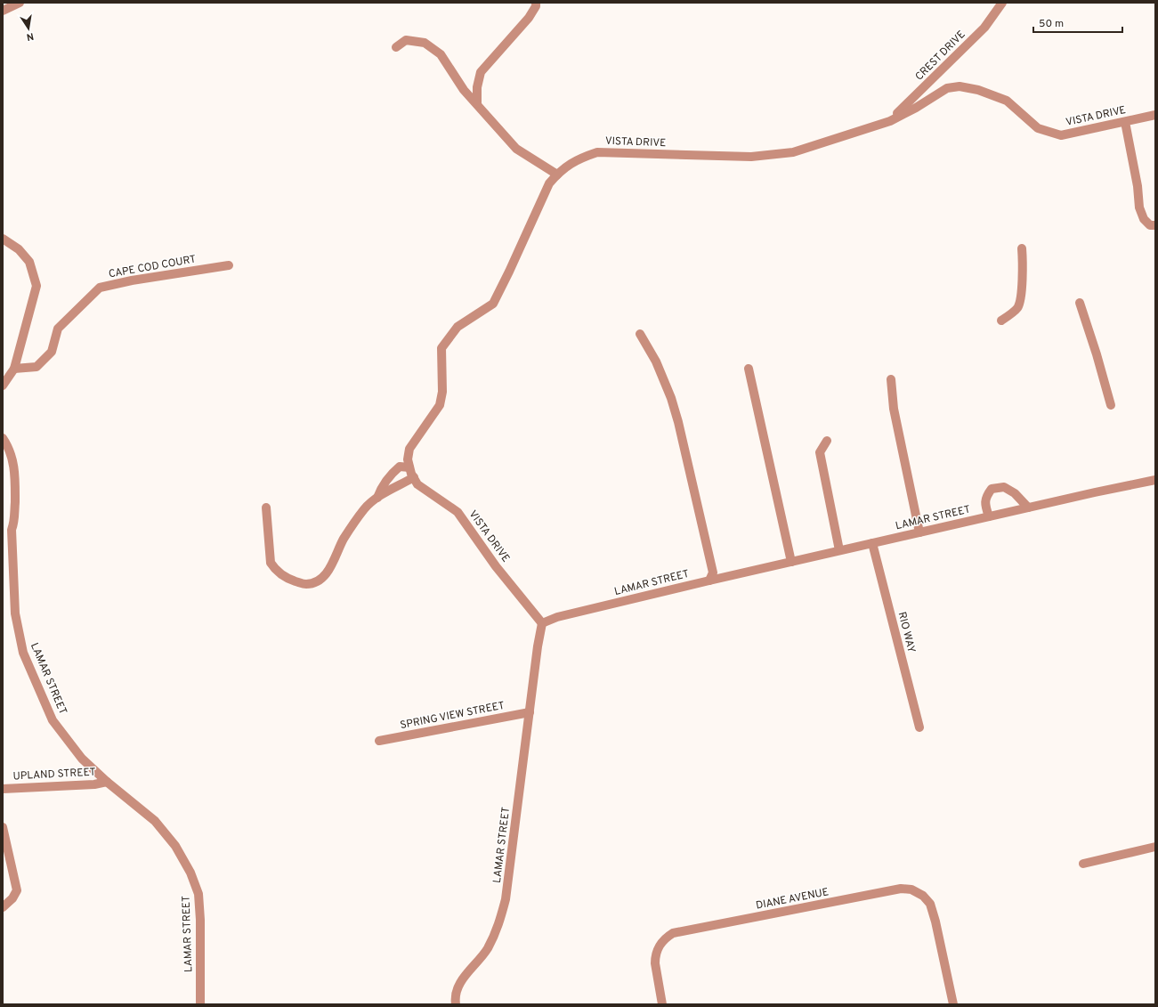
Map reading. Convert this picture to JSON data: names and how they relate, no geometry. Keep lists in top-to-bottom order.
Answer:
{
  "streets": {
    "street": [
      "CREST DRIVE",
      "VISTA DRIVE",
      "CAPE COD COURT",
      "LAMAR STREET",
      "RIO WAY",
      "SPRING VIEW STREET",
      "UPLAND STREET",
      "DIANE AVENUE"
    ]
  },
  "crossings": [
    ["CREST DRIVE", "VISTA DRIVE"],
    ["VISTA DRIVE", "LAMAR STREET"],
    ["LAMAR STREET", "RIO WAY"],
    ["LAMAR STREET", "SPRING VIEW STREET"],
    ["LAMAR STREET", "UPLAND STREET"]
  ],
  "scale_bar": "50 m",
  "north": "bottom"
}
